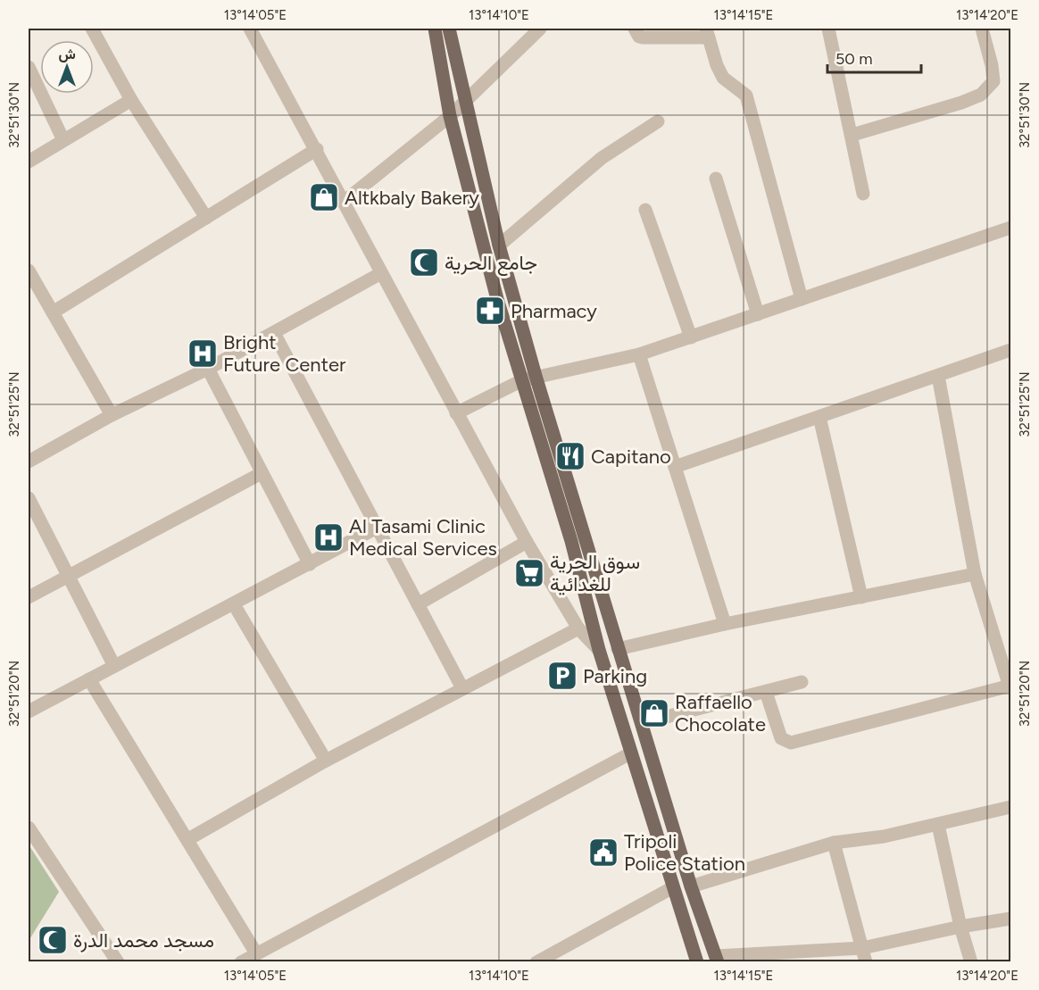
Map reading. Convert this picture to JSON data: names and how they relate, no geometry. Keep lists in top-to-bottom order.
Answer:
{
  "places": {
    "shop": ["Altkbaly Bakery", "Raffaello Chocolate"],
    "mosque": ["جامع الحرية", "مسجد محمد الدرة"],
    "pharmacy": ["Pharmacy"],
    "hospital": ["Bright Future Center", "Al Tasami Clinic Medical Services"],
    "restaurant": ["Capitano"],
    "supermarket": ["سوق الحرية للغدائية"],
    "parking": ["Parking"],
    "public building": ["Tripoli Police Station"]
  },
  "scale_bar": "50 m",
  "north": "top",
  "coordinates": [
    "13°14'05\"E",
    "13°14'10\"E",
    "13°14'15\"E",
    "13°14'20\"E",
    "32°51'30\"N",
    "32°51'25\"N",
    "32°51'20\"N"
  ]
}
